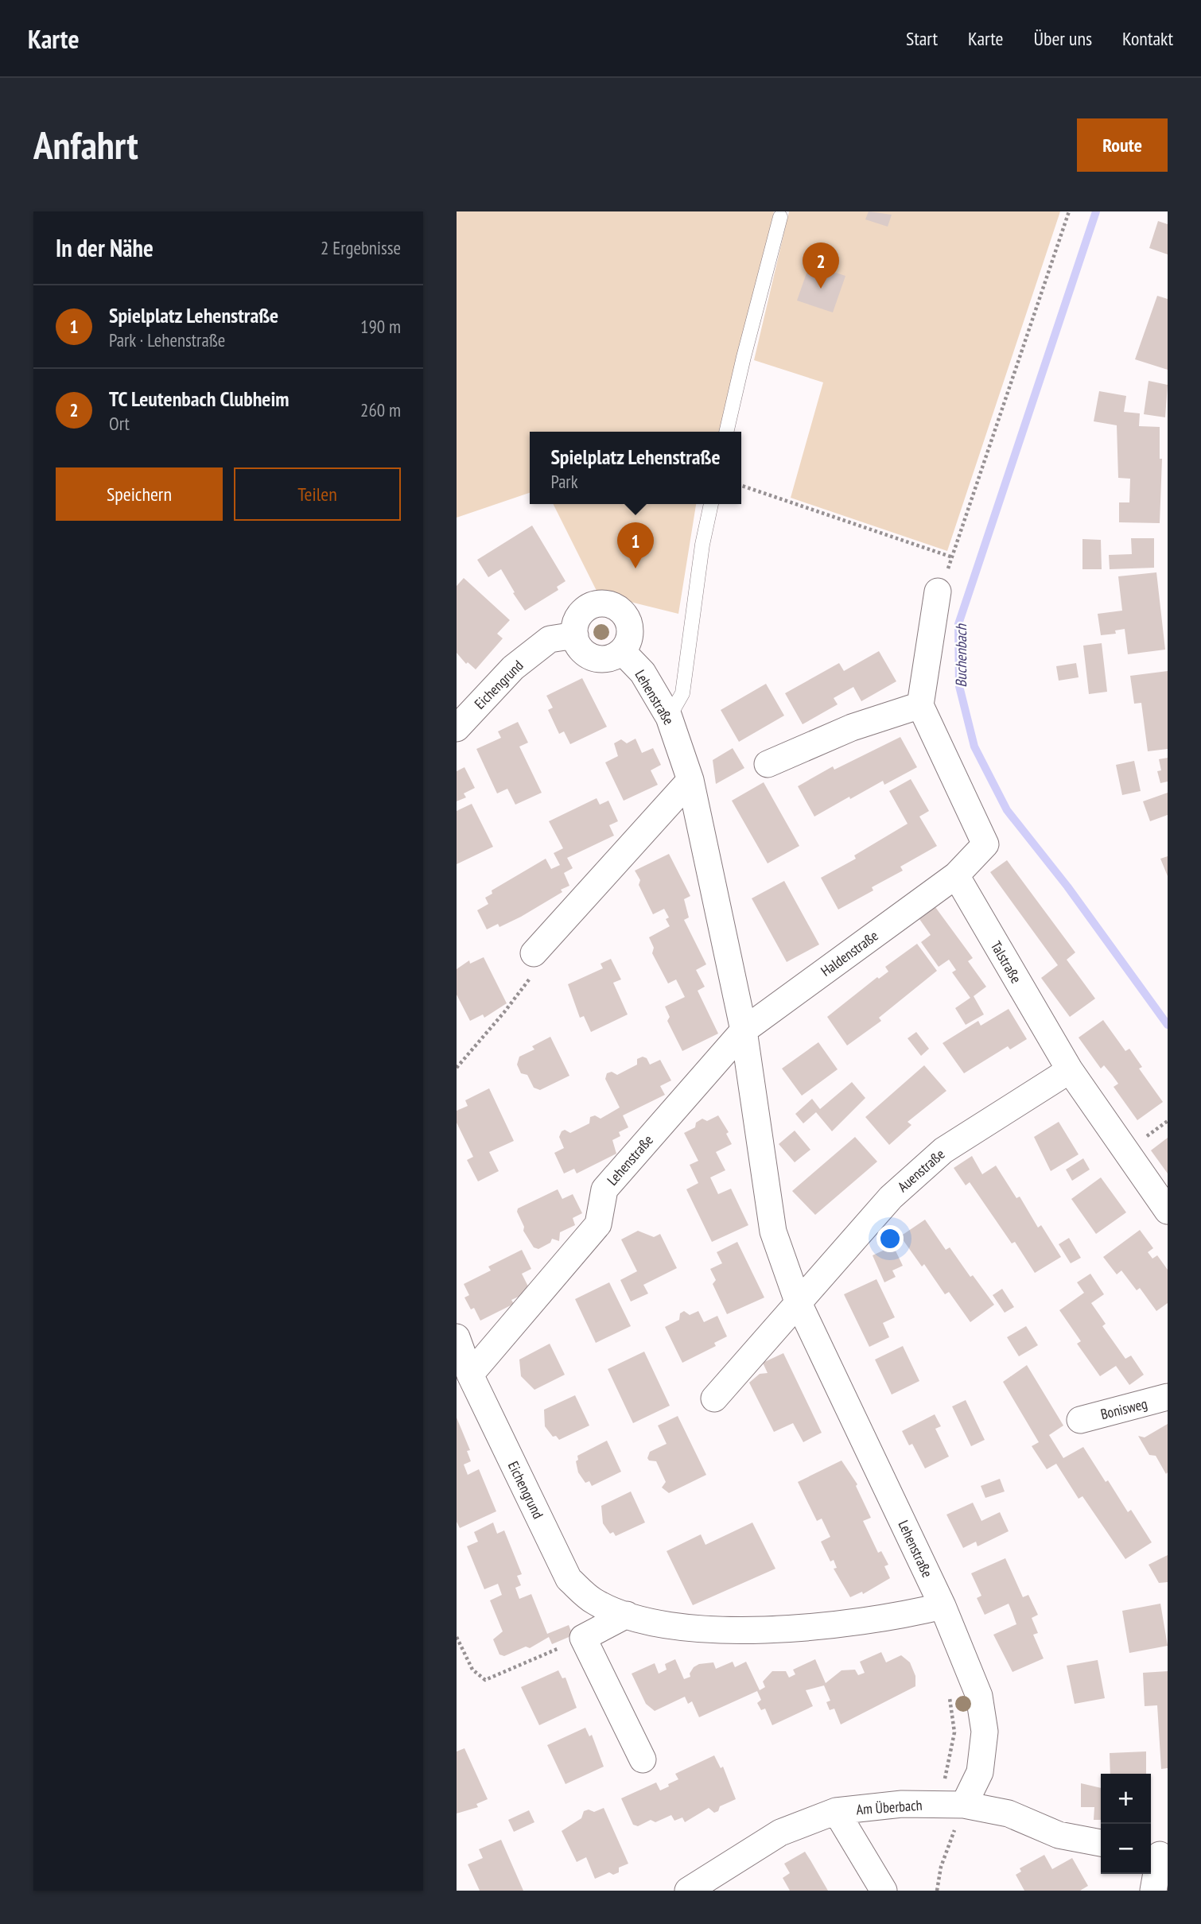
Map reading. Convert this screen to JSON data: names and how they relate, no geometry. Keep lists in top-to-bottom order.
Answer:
{
  "streets": {
    "street": [
      "Eichengrund",
      "Lehenstraße",
      "Haldenstraße",
      "Talstraße",
      "Auenstraße",
      "Bonisweg",
      "Am Überbach"
    ]
  },
  "crossings": [
    ["Eichengrund", "Lehenstraße"],
    ["Lehenstraße", "Haldenstraße"],
    ["Lehenstraße", "Auenstraße"],
    ["Lehenstraße", "Am Überbach"],
    ["Haldenstraße", "Talstraße"],
    ["Talstraße", "Auenstraße"]
  ],
  "water": ["Buchenbach"],
  "page": {
    "header": "Karte",
    "nav": [
      "Start",
      "Karte",
      "Über uns",
      "Kontakt"
    ],
    "buttons": [
      "Route",
      ["Speichern", "Teilen"]
    ],
    "title": "Anfahrt",
    "heading": ["In der Nähe", "2 Ergebnisse"],
    "pins": ["2", "1"],
    "list": [
      {
        "mark": "1",
        "name": "Spielplatz Lehenstraße",
        "note": "Park · Lehenstraße",
        "value": "190 m"
      },
      {
        "mark": "2",
        "name": "TC Leutenbach Clubheim",
        "note": "Ort",
        "value": "260 m"
      }
    ],
    "popup": ["Spielplatz Lehenstraße", "Park"],
    "map_buttons": ["+", "−"]
  }
}
